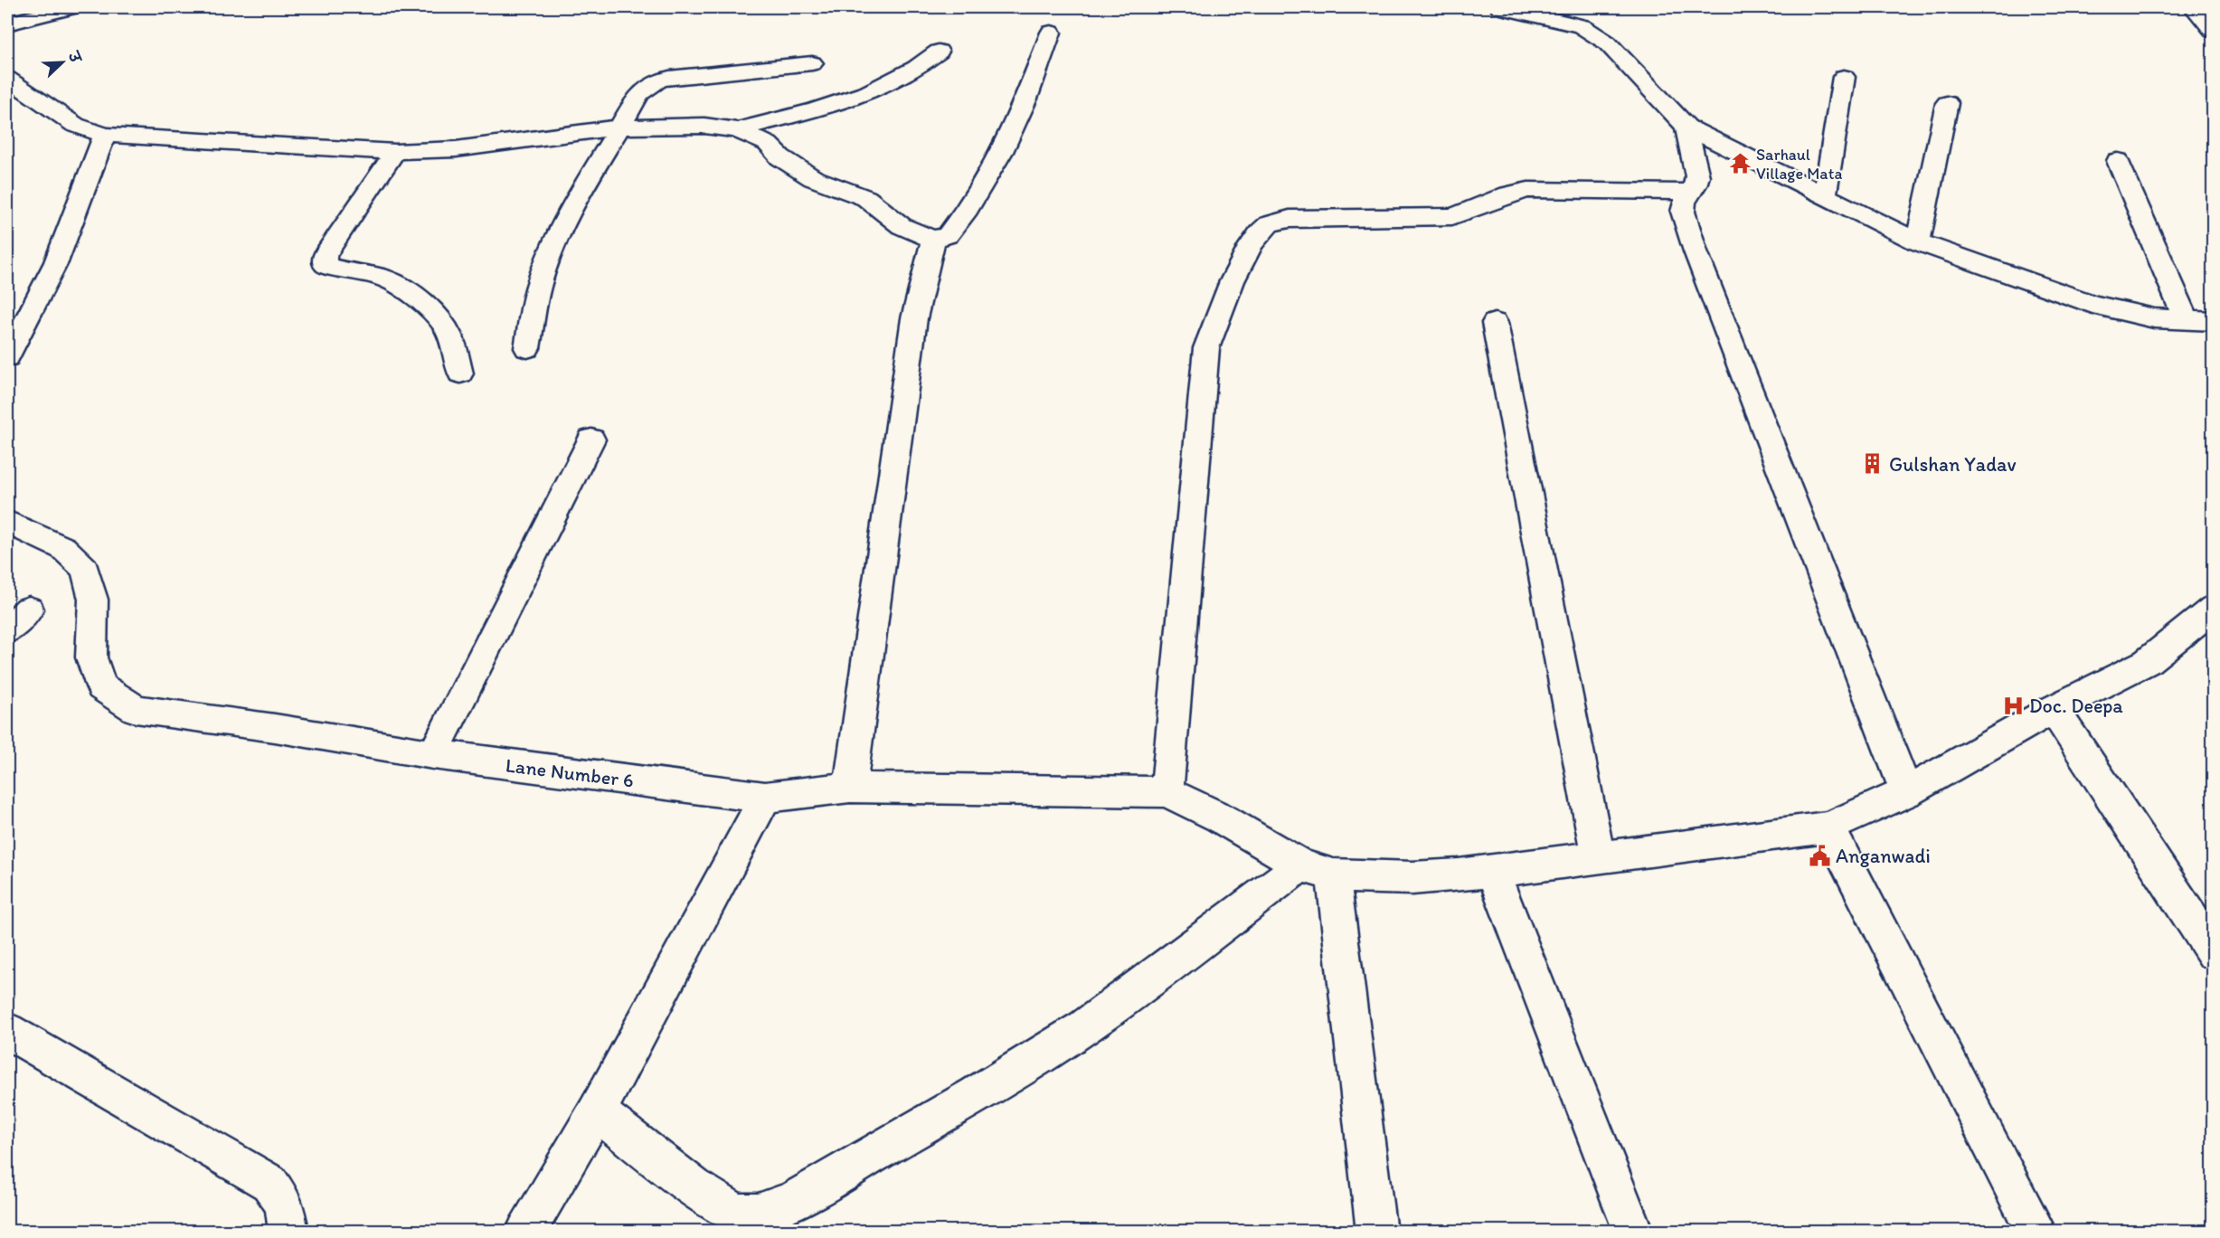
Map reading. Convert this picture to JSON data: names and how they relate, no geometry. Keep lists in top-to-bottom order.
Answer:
{
  "streets": {
    "street": ["Lane Number 6"]
  },
  "places": {
    "temple": ["Sarhaul Village Mata"],
    "building": ["Gulshan Yadav"],
    "hospital": ["Doc. Deepa"],
    "public building": ["Anganwadi"]
  },
  "north": "top right"
}
